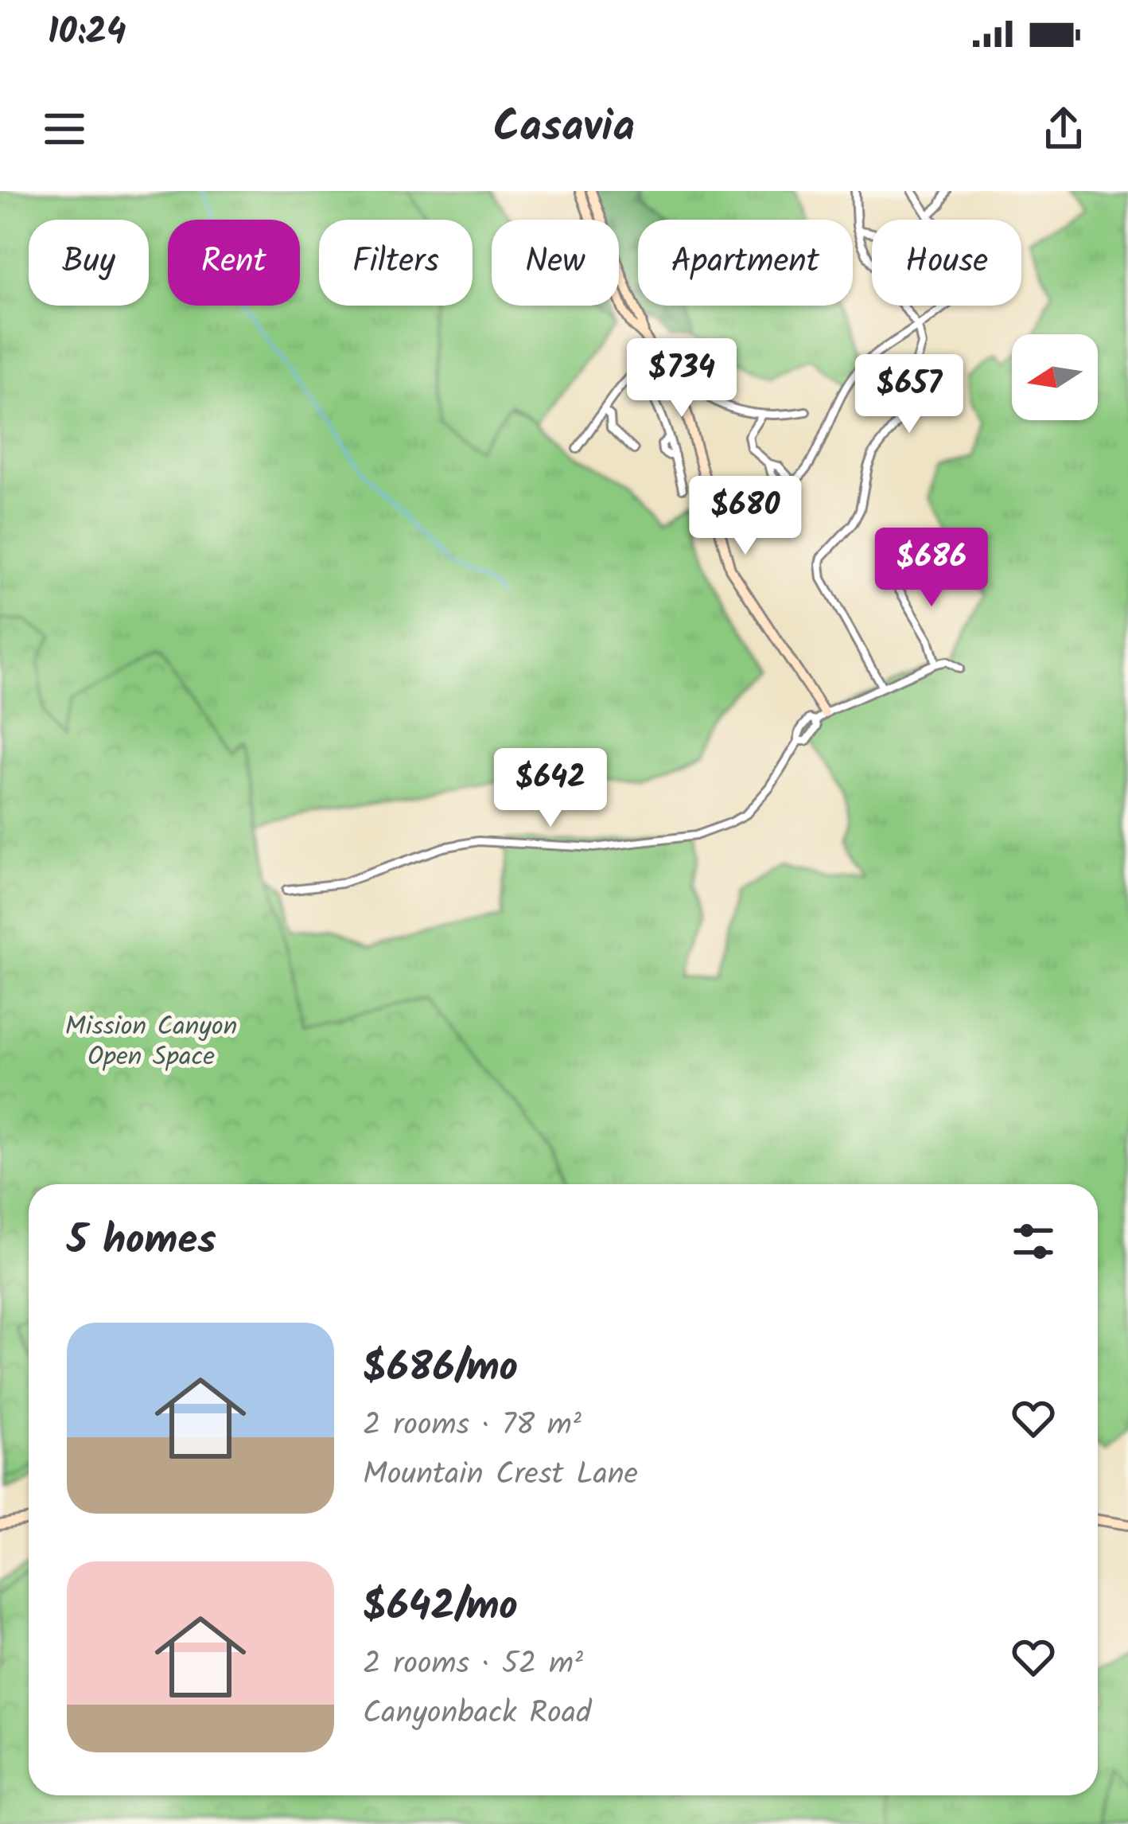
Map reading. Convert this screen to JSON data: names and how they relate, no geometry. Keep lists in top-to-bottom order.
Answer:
{
  "parks": ["Mission Canyon Open Space"],
  "north": "left",
  "page": {
    "status": "10:24",
    "header": "Casavia",
    "chip": [
      "Buy",
      "Rent",
      "Filters",
      "New",
      "Apartment",
      "House"
    ],
    "price": [
      "$734",
      "$657",
      "$680",
      "$686",
      "$642"
    ],
    "heading": "5 homes",
    "list": [
      {
        "name": "$686/mo",
        "note": "2 rooms · 78 m² · Mountain Crest Lane"
      },
      {
        "name": "$642/mo",
        "note": "2 rooms · 52 m² · Canyonback Road"
      }
    ]
  }
}
